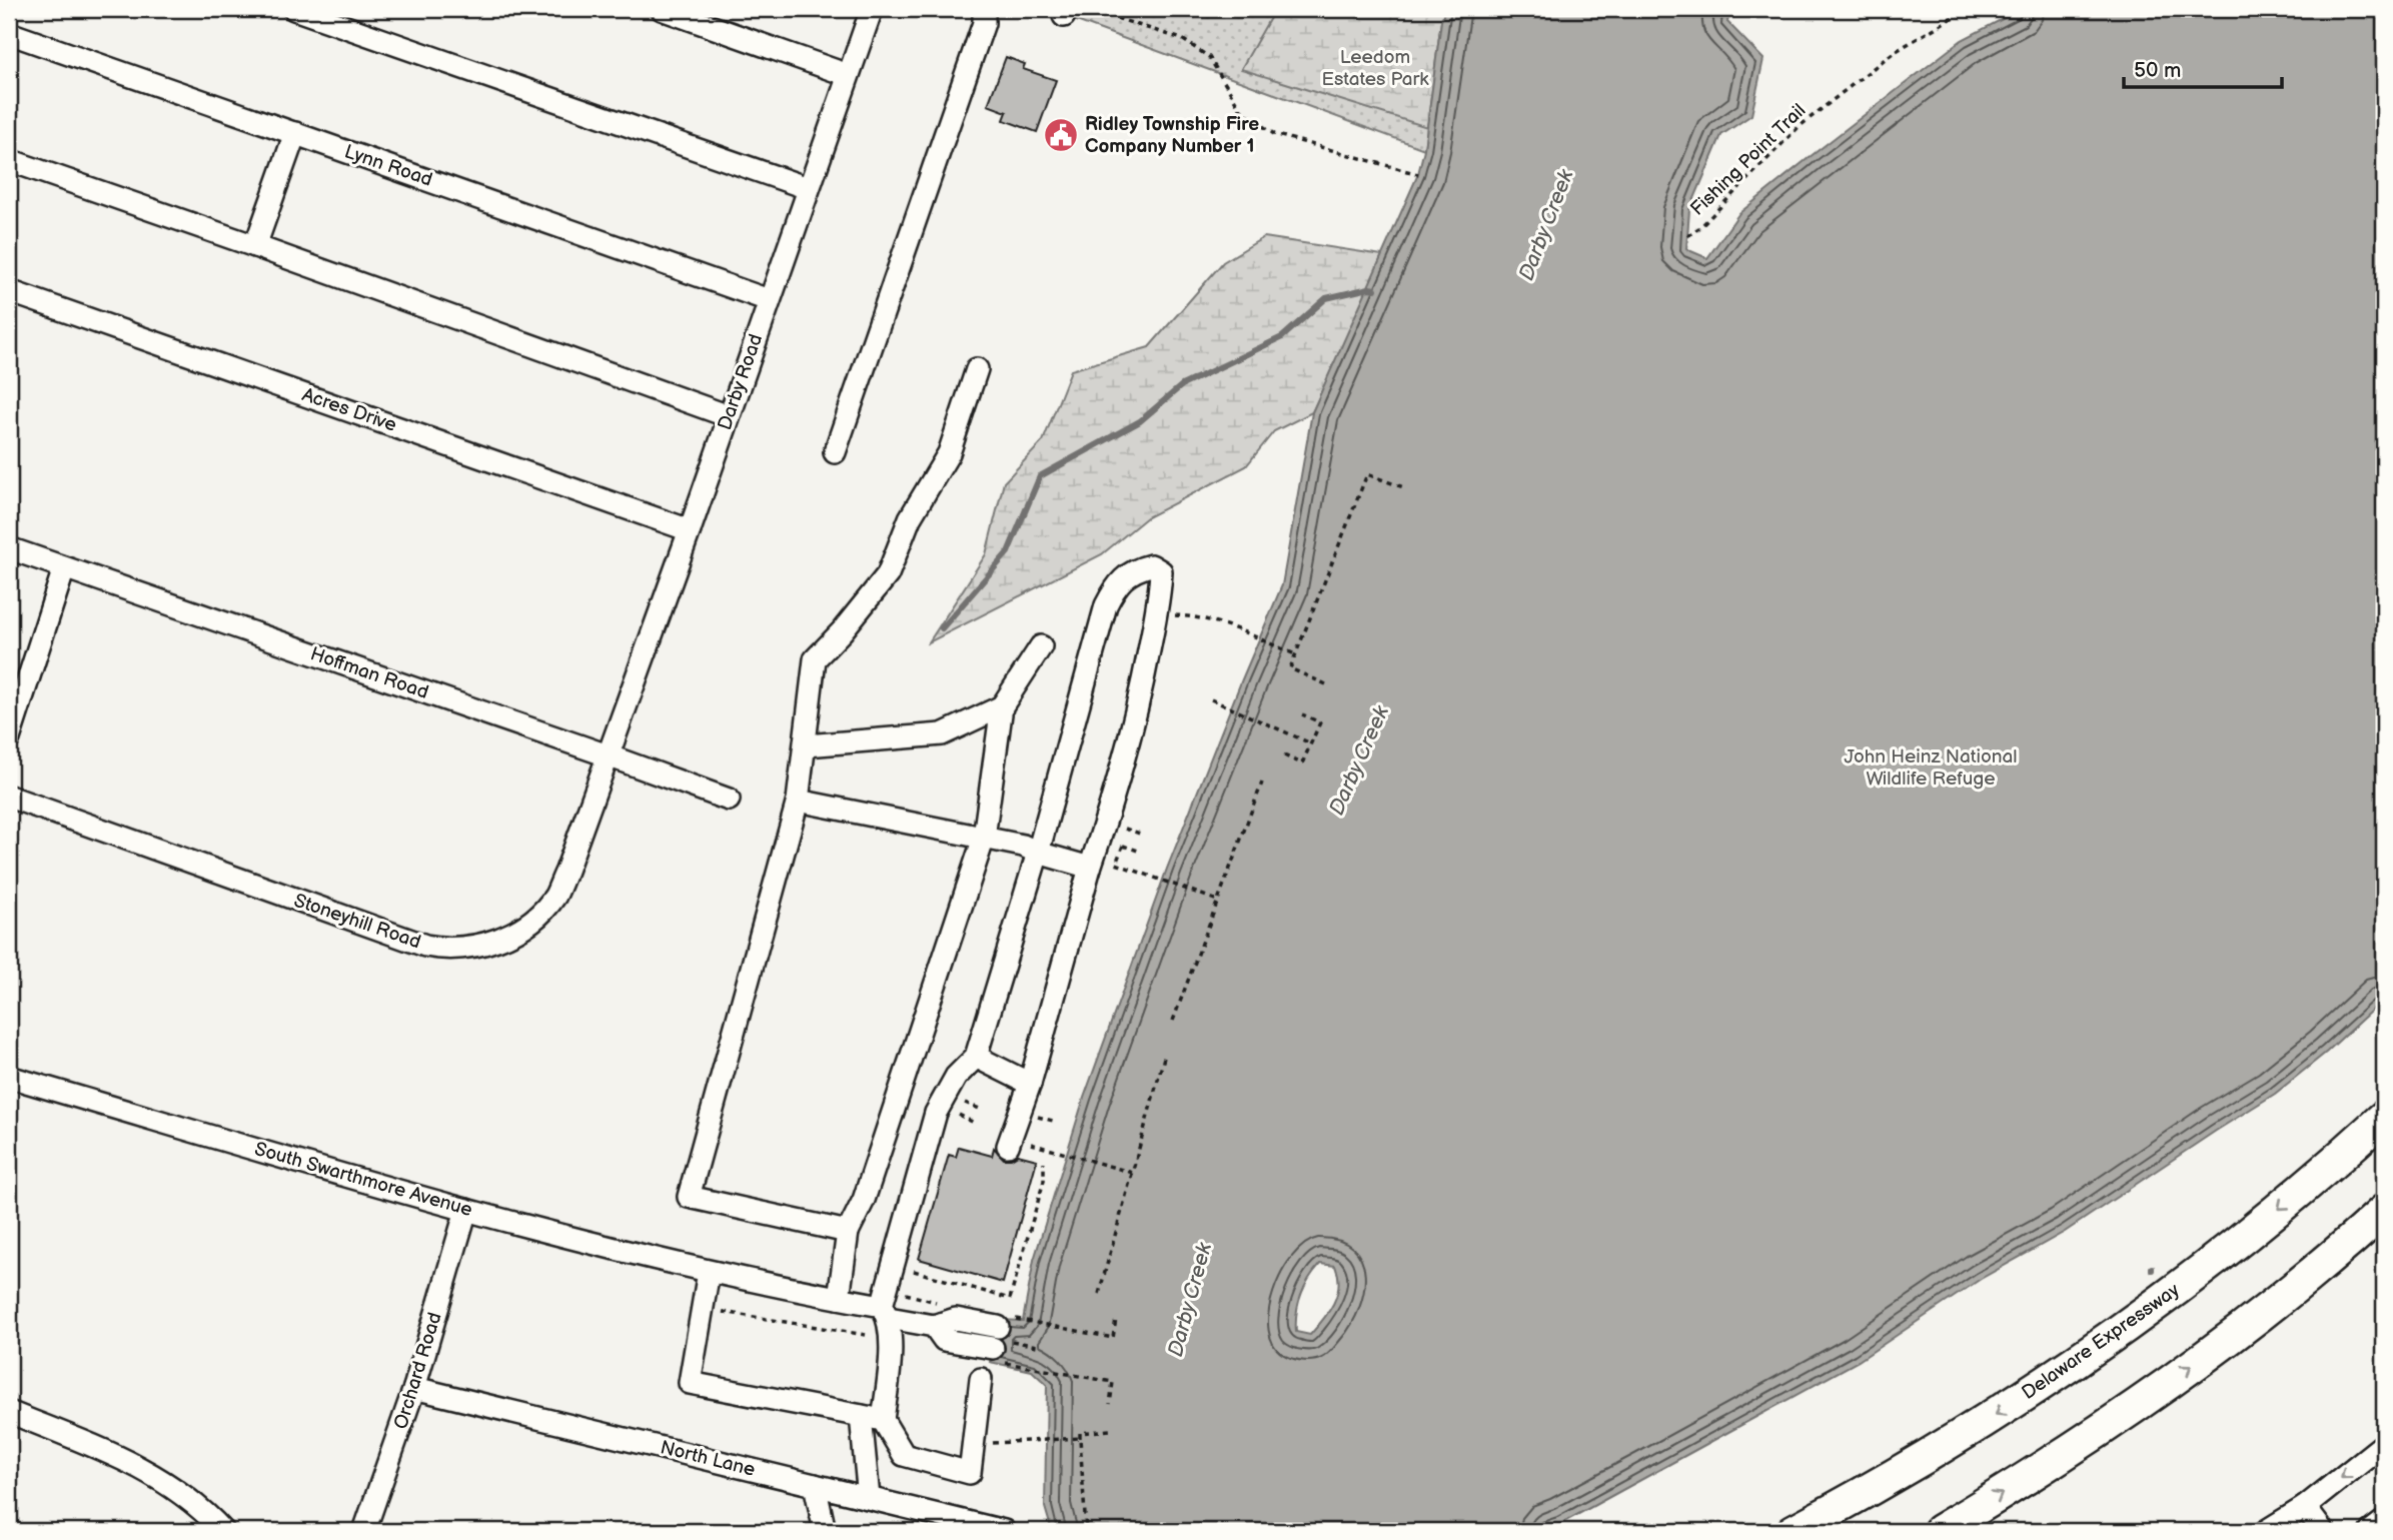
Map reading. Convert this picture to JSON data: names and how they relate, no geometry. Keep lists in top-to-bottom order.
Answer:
{
  "streets": {
    "highway": ["Delaware Expressway"],
    "street": [
      "Lynn Road",
      "Darby Road",
      "Acres Drive",
      "Hoffman Road",
      "Stoneyhill Road",
      "South Swarthmore Avenue",
      "Orchard Road",
      "North Lane"
    ],
    "path": ["Fishing Point Trail"]
  },
  "crossings": [
    ["Lynn Road", "Darby Road"],
    ["Darby Road", "Acres Drive"],
    ["Darby Road", "Hoffman Road"],
    ["Darby Road", "Stoneyhill Road"],
    ["Hoffman Road", "Stoneyhill Road"],
    ["South Swarthmore Avenue", "Orchard Road"],
    ["Orchard Road", "North Lane"]
  ],
  "water": ["Darby Creek"],
  "parks": ["Leedom Estates Park", "John Heinz National Wildlife Refuge"],
  "places": {
    "public building": ["Ridley Township Fire Company Number 1"]
  },
  "scale_bar": "50 m"
}
